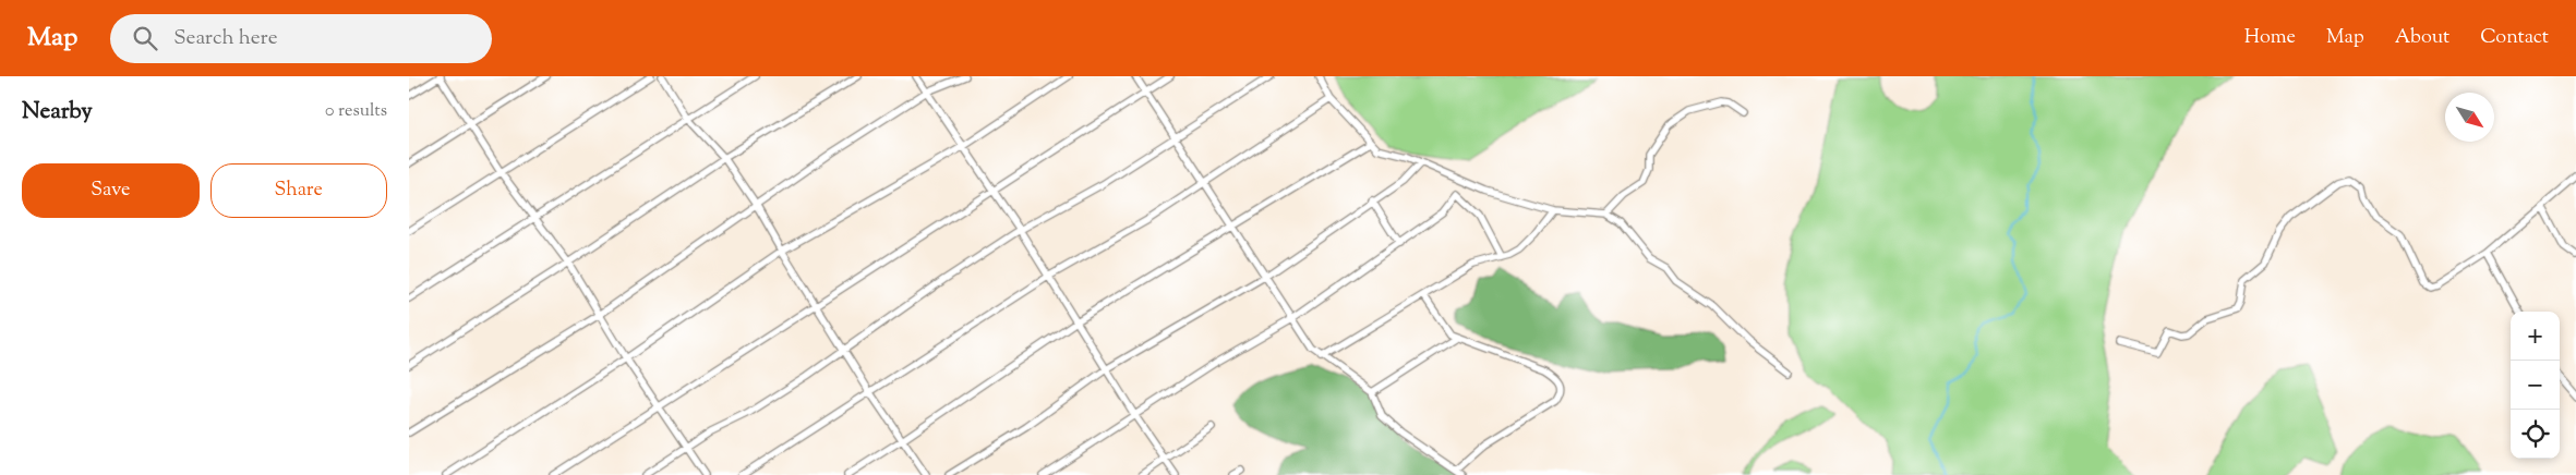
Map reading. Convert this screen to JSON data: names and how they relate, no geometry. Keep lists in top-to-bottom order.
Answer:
{
  "north": "bottom right",
  "page": {
    "header": "Map",
    "search": "Search here",
    "nav": [
      "Home",
      "Map",
      "About",
      "Contact"
    ],
    "heading": ["Nearby", "0 results"],
    "buttons": ["Save", "Share"],
    "map_buttons": ["+", "−"]
  }
}
